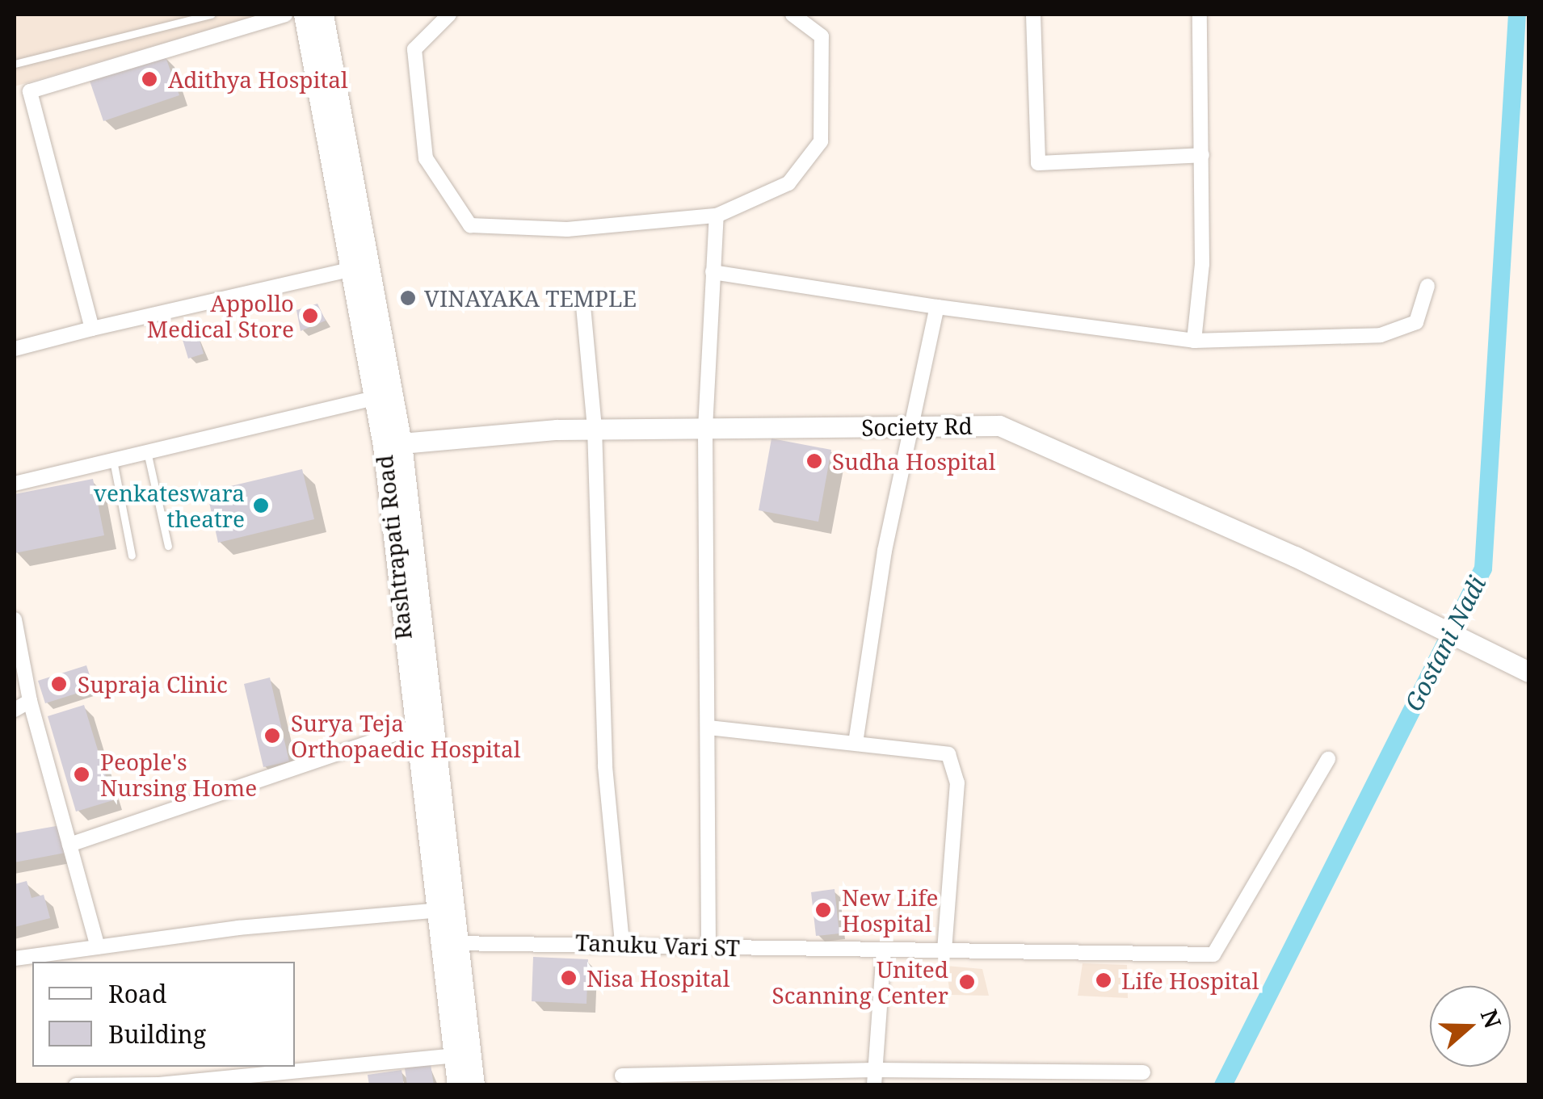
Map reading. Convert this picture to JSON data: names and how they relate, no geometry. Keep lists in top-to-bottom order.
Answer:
{
  "streets": {
    "street": ["Society Rd", "Rashtrapati Road", "Tanuku Vari ST"]
  },
  "crossings": [
    ["Society Rd", "Rashtrapati Road"],
    ["Rashtrapati Road", "Tanuku Vari ST"]
  ],
  "water": ["Gostani Nadi"],
  "places": [
    "Adithya Hospital",
    "VINAYAKA TEMPLE",
    "Appollo Medical Store",
    "Sudha Hospital",
    "venkateswara theatre",
    "Supraja Clinic",
    "Surya Teja Orthopaedic Hospital",
    "People's Nursing Home",
    "New Life Hospital",
    "Nisa Hospital",
    "Life Hospital",
    "United Scanning Center"
  ],
  "legend": ["Road", "Building"],
  "north": "right"
}
